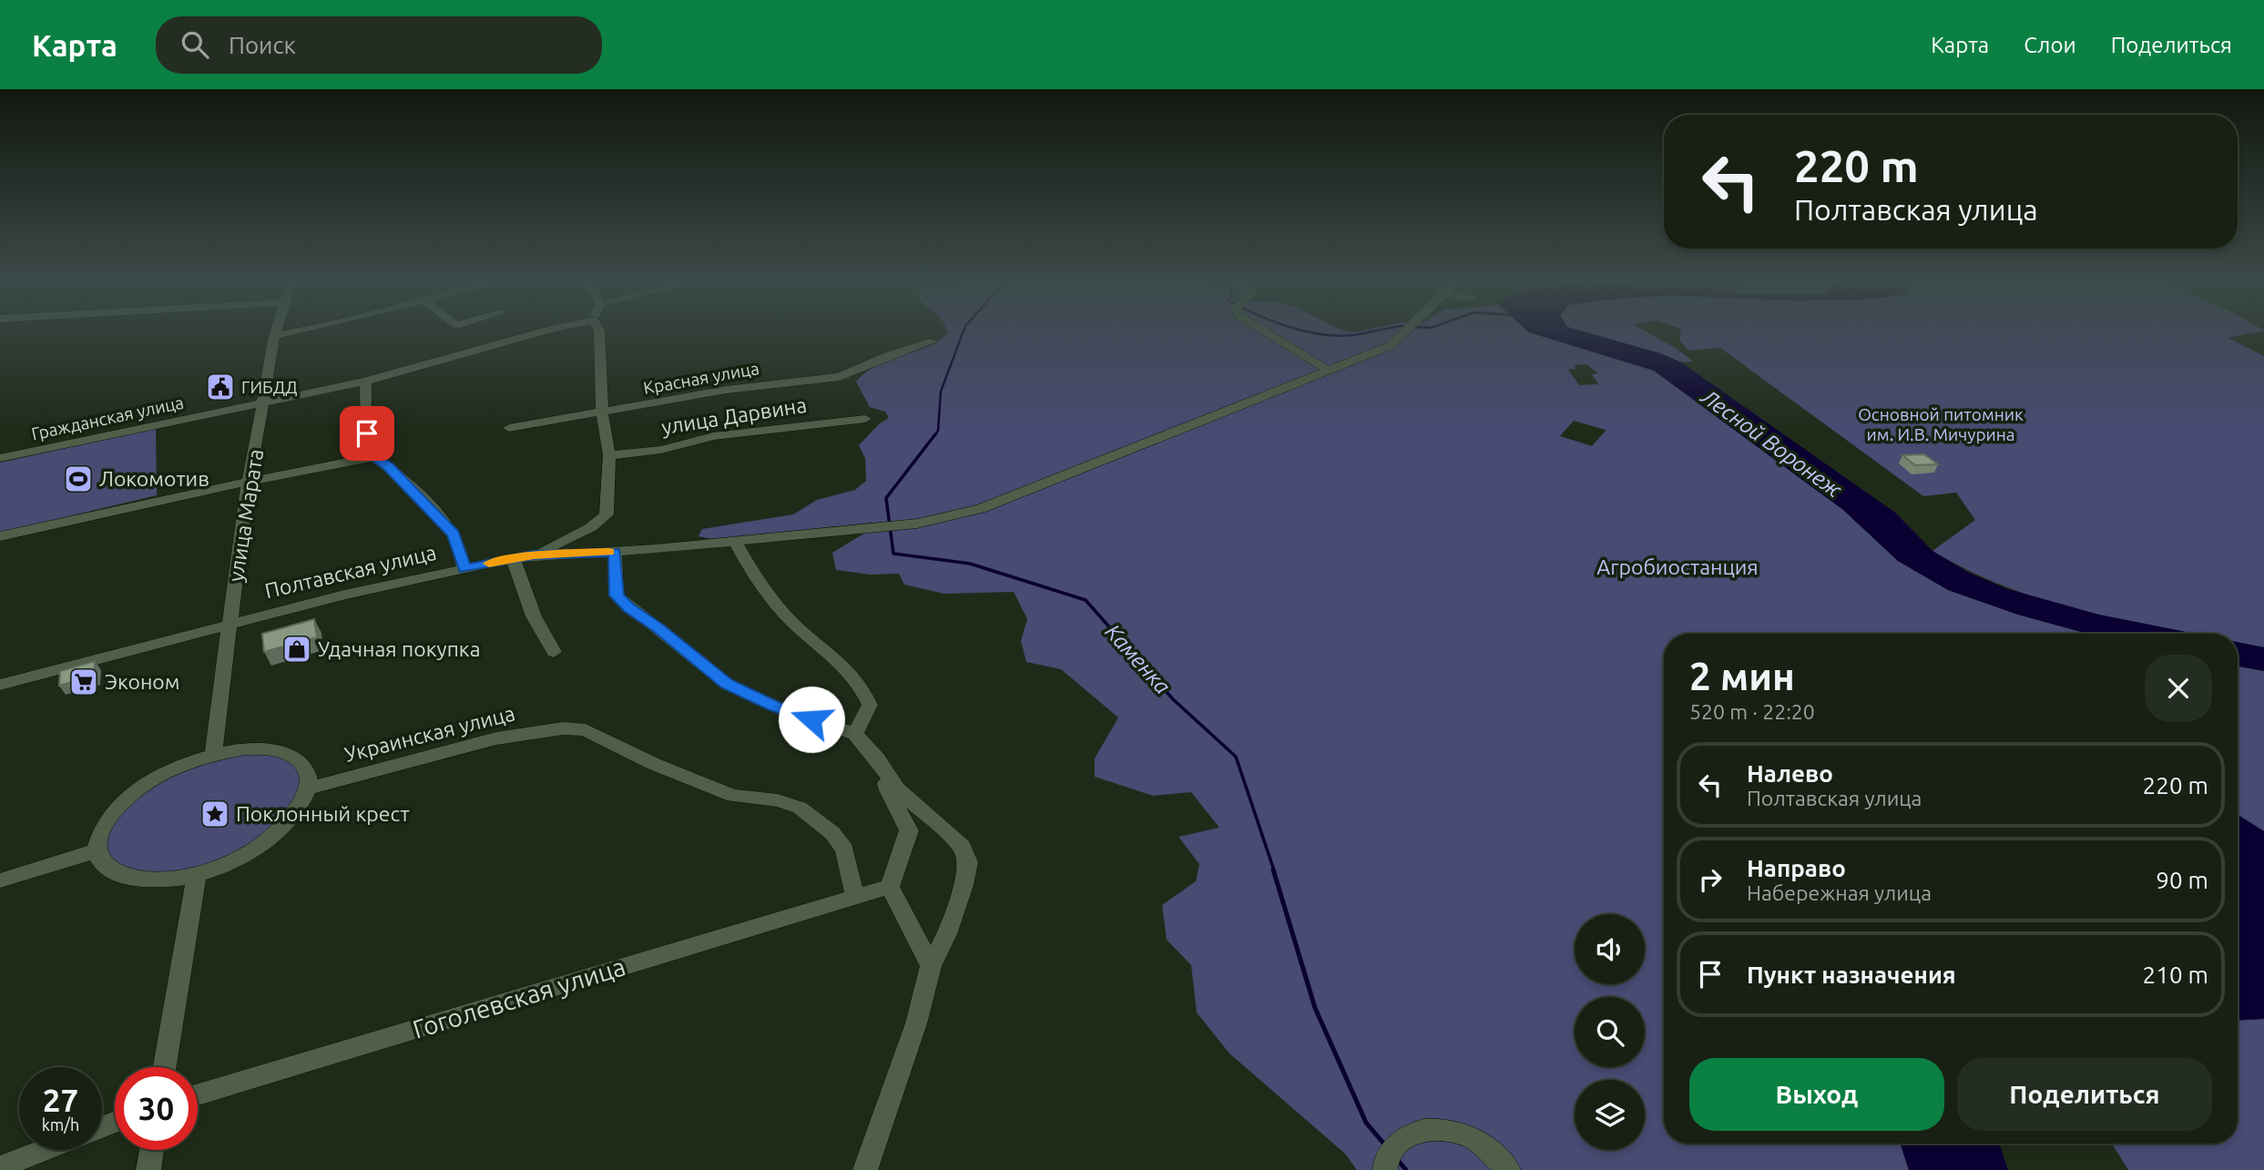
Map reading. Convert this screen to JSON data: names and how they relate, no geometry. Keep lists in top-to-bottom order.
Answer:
{
  "streets": {
    "street": [
      "Красная улица",
      "улица Дарвина",
      "Гражданская улица",
      "улица Марата",
      "Полтавская улица",
      "Украинская улица",
      "Гоголевская улица"
    ]
  },
  "crossings": [
    ["Гражданская улица", "улица Марата"],
    ["улица Марата", "Полтавская улица"],
    ["Украинская улица", "Гоголевская улица"]
  ],
  "water": ["Лесной Воронеж", "Каменка"],
  "parks": ["Основной питомник им. И.В. Мичурина", "Агробиостанция"],
  "places": {
    "public building": ["ГИБДД"],
    "sports": ["Локомотив"],
    "shop": ["Удачная покупка"],
    "supermarket": ["Эконом"],
    "place": ["Поклонный крест"]
  },
  "page": {
    "header": "Карта",
    "search": "Поиск",
    "nav": ["Карта", "Слои", "Поделиться"],
    "turn": ["220 m", "Полтавская улица"],
    "heading": ["2 мин", "520 m · 22:20"],
    "list": [
      {
        "name": "Налево",
        "note": "Полтавская улица",
        "value": "220 m"
      },
      {
        "name": "Направо",
        "note": "Набережная улица",
        "value": "90 m"
      },
      {
        "name": "Пункт назначения",
        "value": "210 m"
      }
    ],
    "buttons": ["Выход", "Поделиться"],
    "speed": "27 km/h",
    "limit": "30"
  }
}
